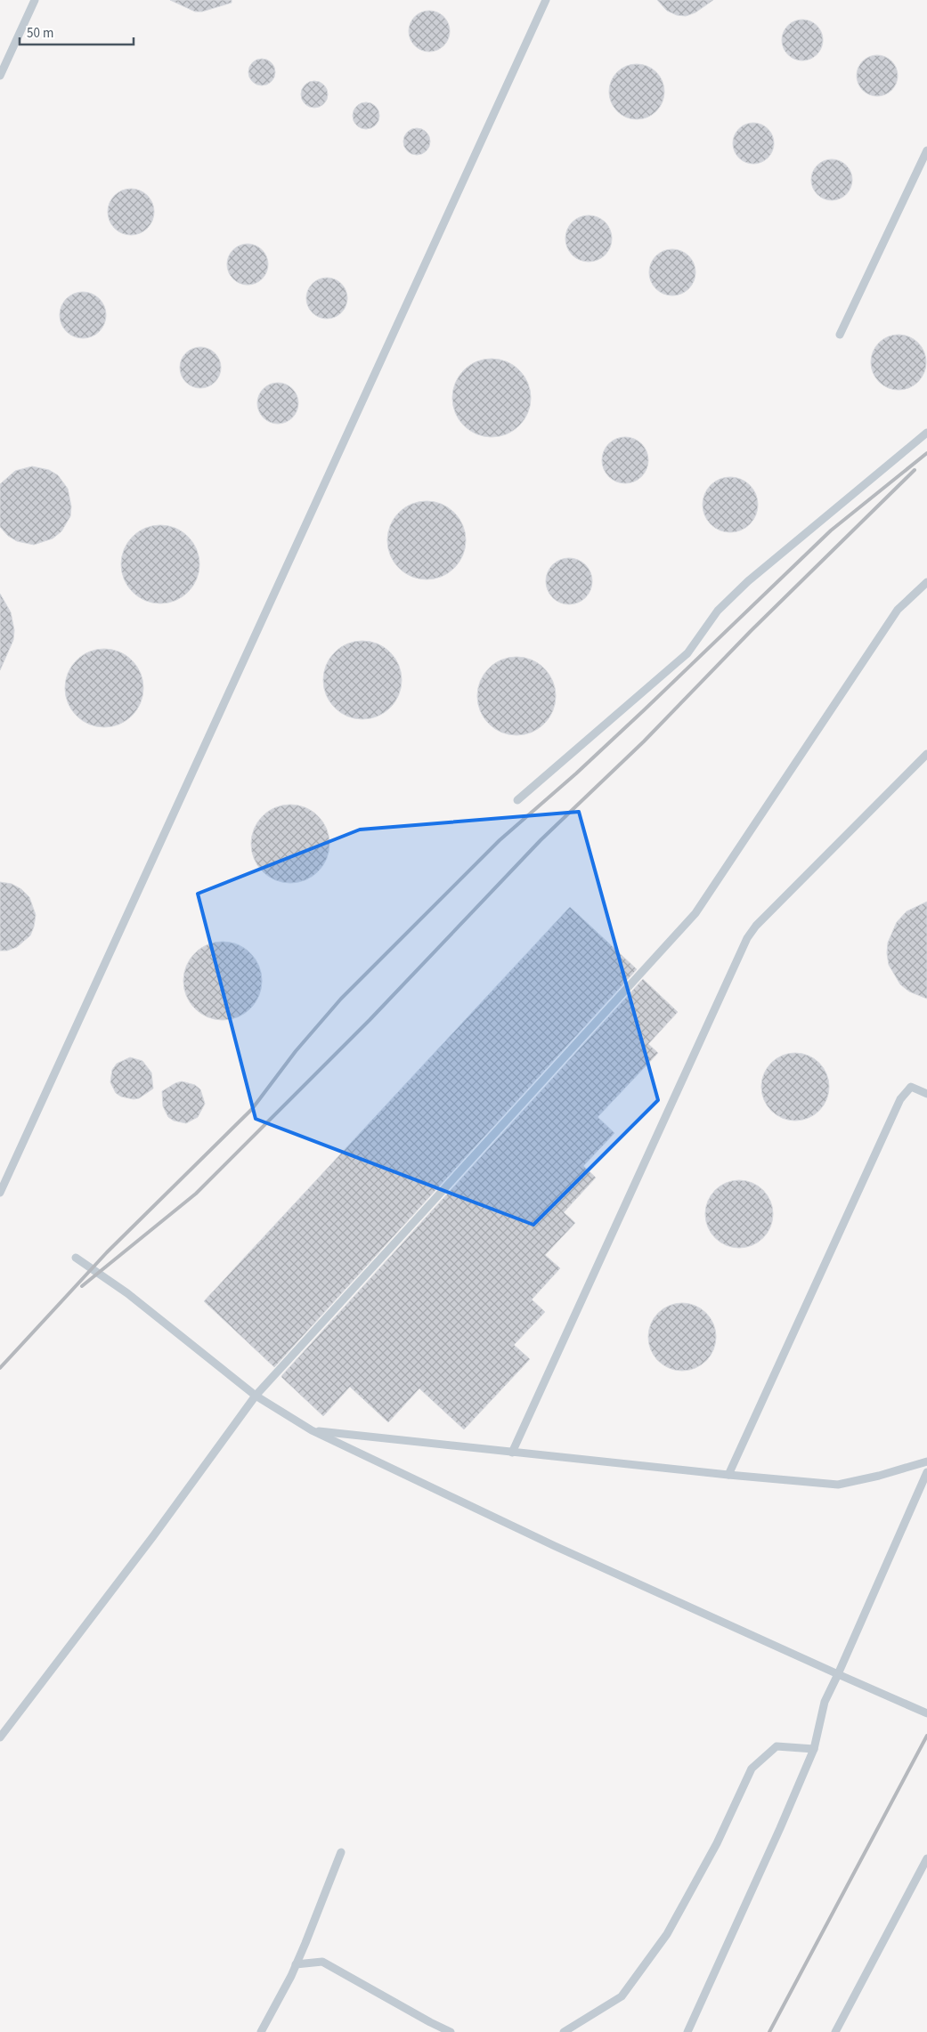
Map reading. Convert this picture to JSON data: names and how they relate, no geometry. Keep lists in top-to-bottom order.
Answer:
{
  "scale_bar": "50 m"
}
